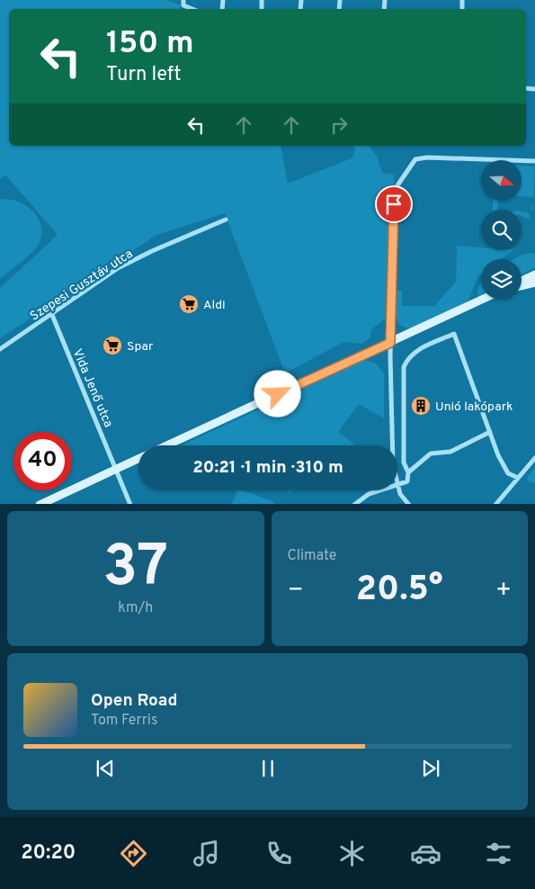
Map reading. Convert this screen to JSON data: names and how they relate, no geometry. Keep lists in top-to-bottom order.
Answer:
{
  "streets": {
    "street": ["Szepesi Gusztáv utca", "Vida Jenő utca"]
  },
  "crossings": [
    ["Szepesi Gusztáv utca", "Vida Jenő utca"]
  ],
  "places": {
    "supermarket": ["Aldi", "Spar"],
    "building": ["Unió lakópark"]
  },
  "north": "right",
  "page": {
    "turn": ["150 m", "Turn left"],
    "limit": "40",
    "trip": "20:21 · 1 min · 310 m",
    "tile": [
      ["37", "km/h"],
      "Climate"
    ],
    "heat": ["−", "20.5°", "+"],
    "song": ["Open Road", "Tom Ferris"],
    "tabs": "20:20"
  }
}
